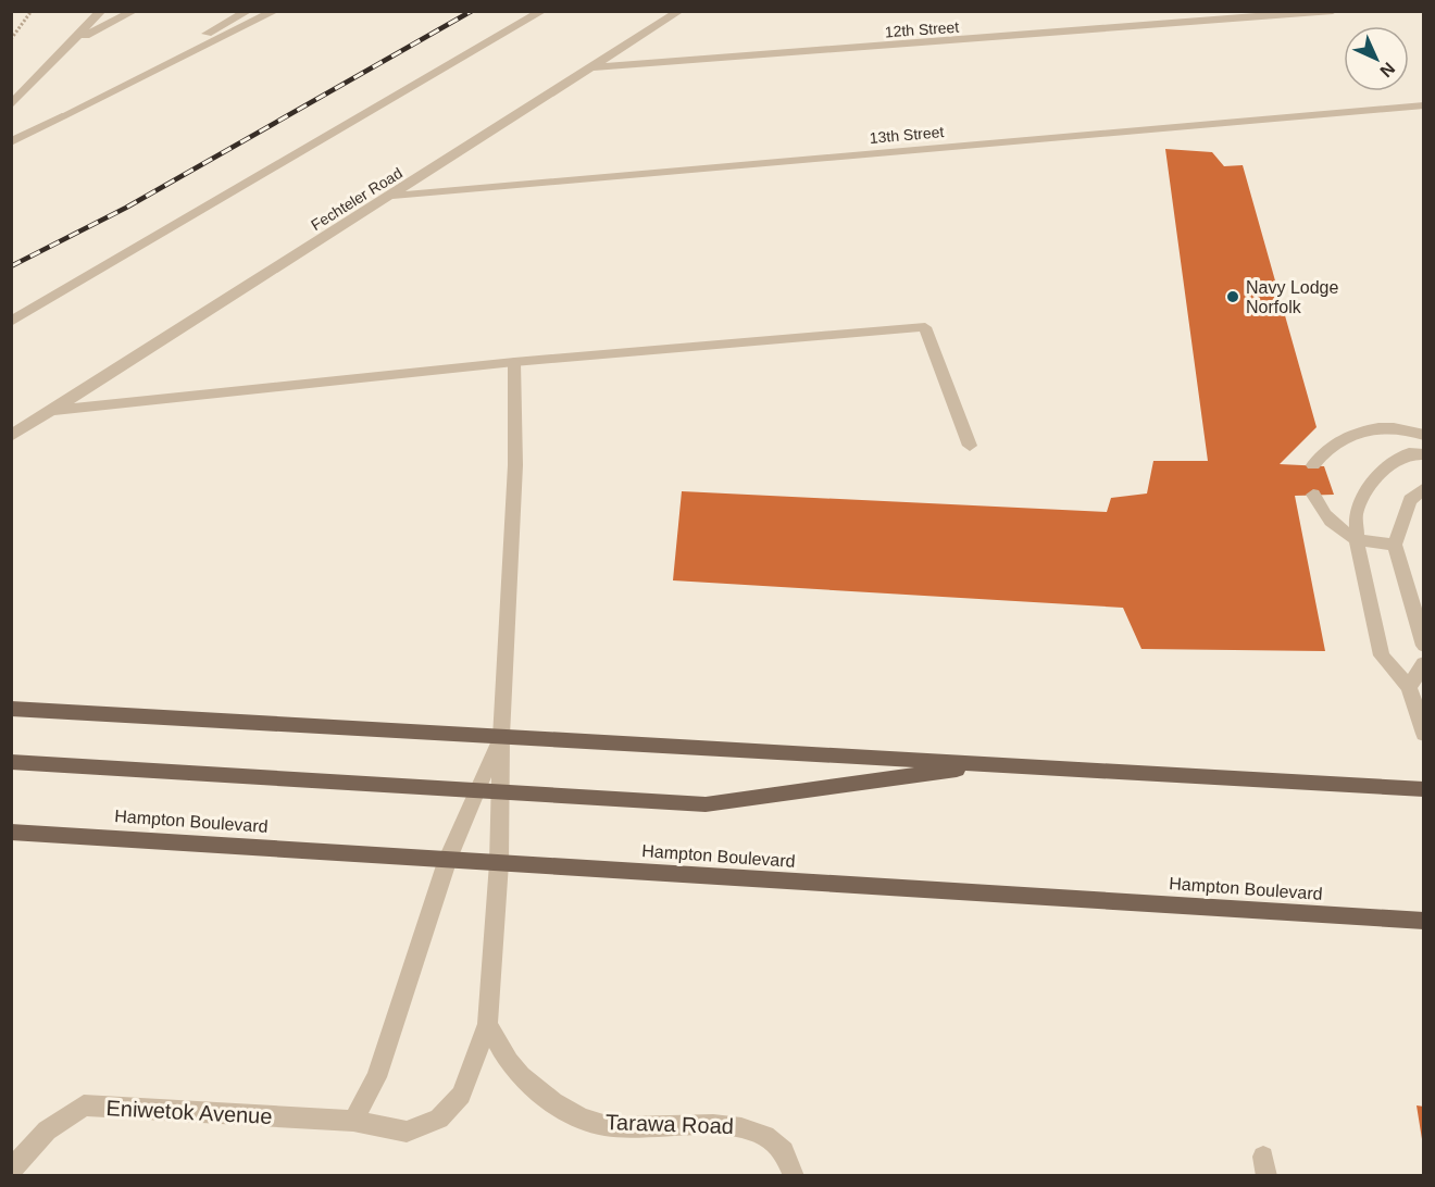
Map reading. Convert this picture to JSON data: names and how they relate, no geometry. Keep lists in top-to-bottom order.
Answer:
{
  "streets": {
    "main road": ["Hampton Boulevard"],
    "street": [
      "12th Street",
      "13th Street",
      "Fechteler Road",
      "Eniwetok Avenue",
      "Tarawa Road"
    ]
  },
  "crossings": [
    ["12th Street", "Fechteler Road"],
    ["13th Street", "Fechteler Road"]
  ],
  "places": ["Navy Lodge Norfolk"],
  "north": "bottom right"
}
